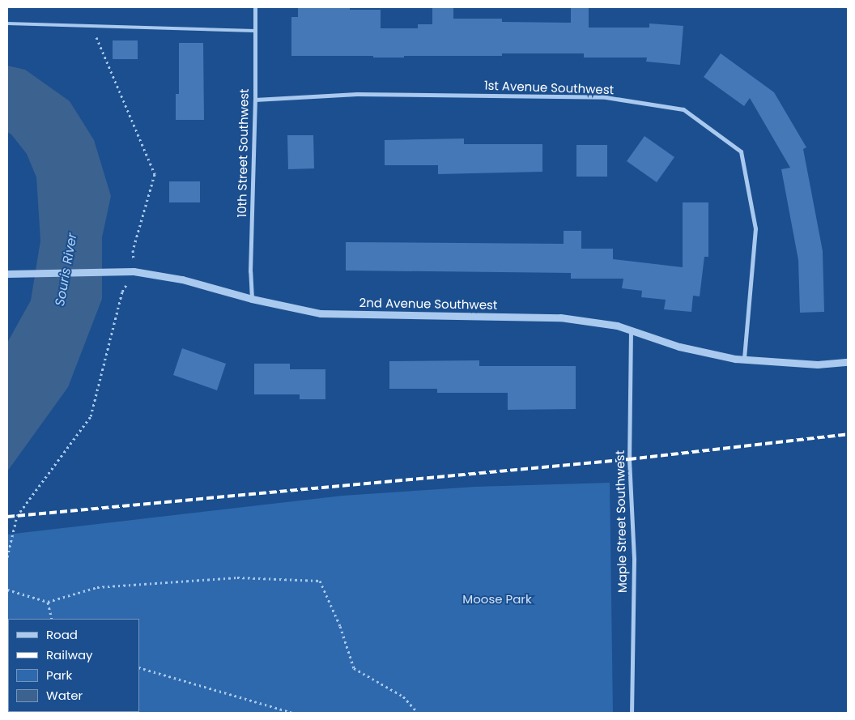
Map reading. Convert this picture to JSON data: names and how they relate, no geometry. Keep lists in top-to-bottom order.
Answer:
{
  "streets": {
    "street": [
      "1st Avenue Southwest",
      "10th Street Southwest",
      "2nd Avenue Southwest",
      "Maple Street Southwest"
    ]
  },
  "crossings": [
    ["1st Avenue Southwest", "10th Street Southwest"],
    ["1st Avenue Southwest", "2nd Avenue Southwest"],
    ["10th Street Southwest", "2nd Avenue Southwest"],
    ["2nd Avenue Southwest", "Maple Street Southwest"]
  ],
  "water": ["Souris River"],
  "parks": ["Moose Park"],
  "legend": [
    "Road",
    "Railway",
    "Park",
    "Water"
  ]
}
